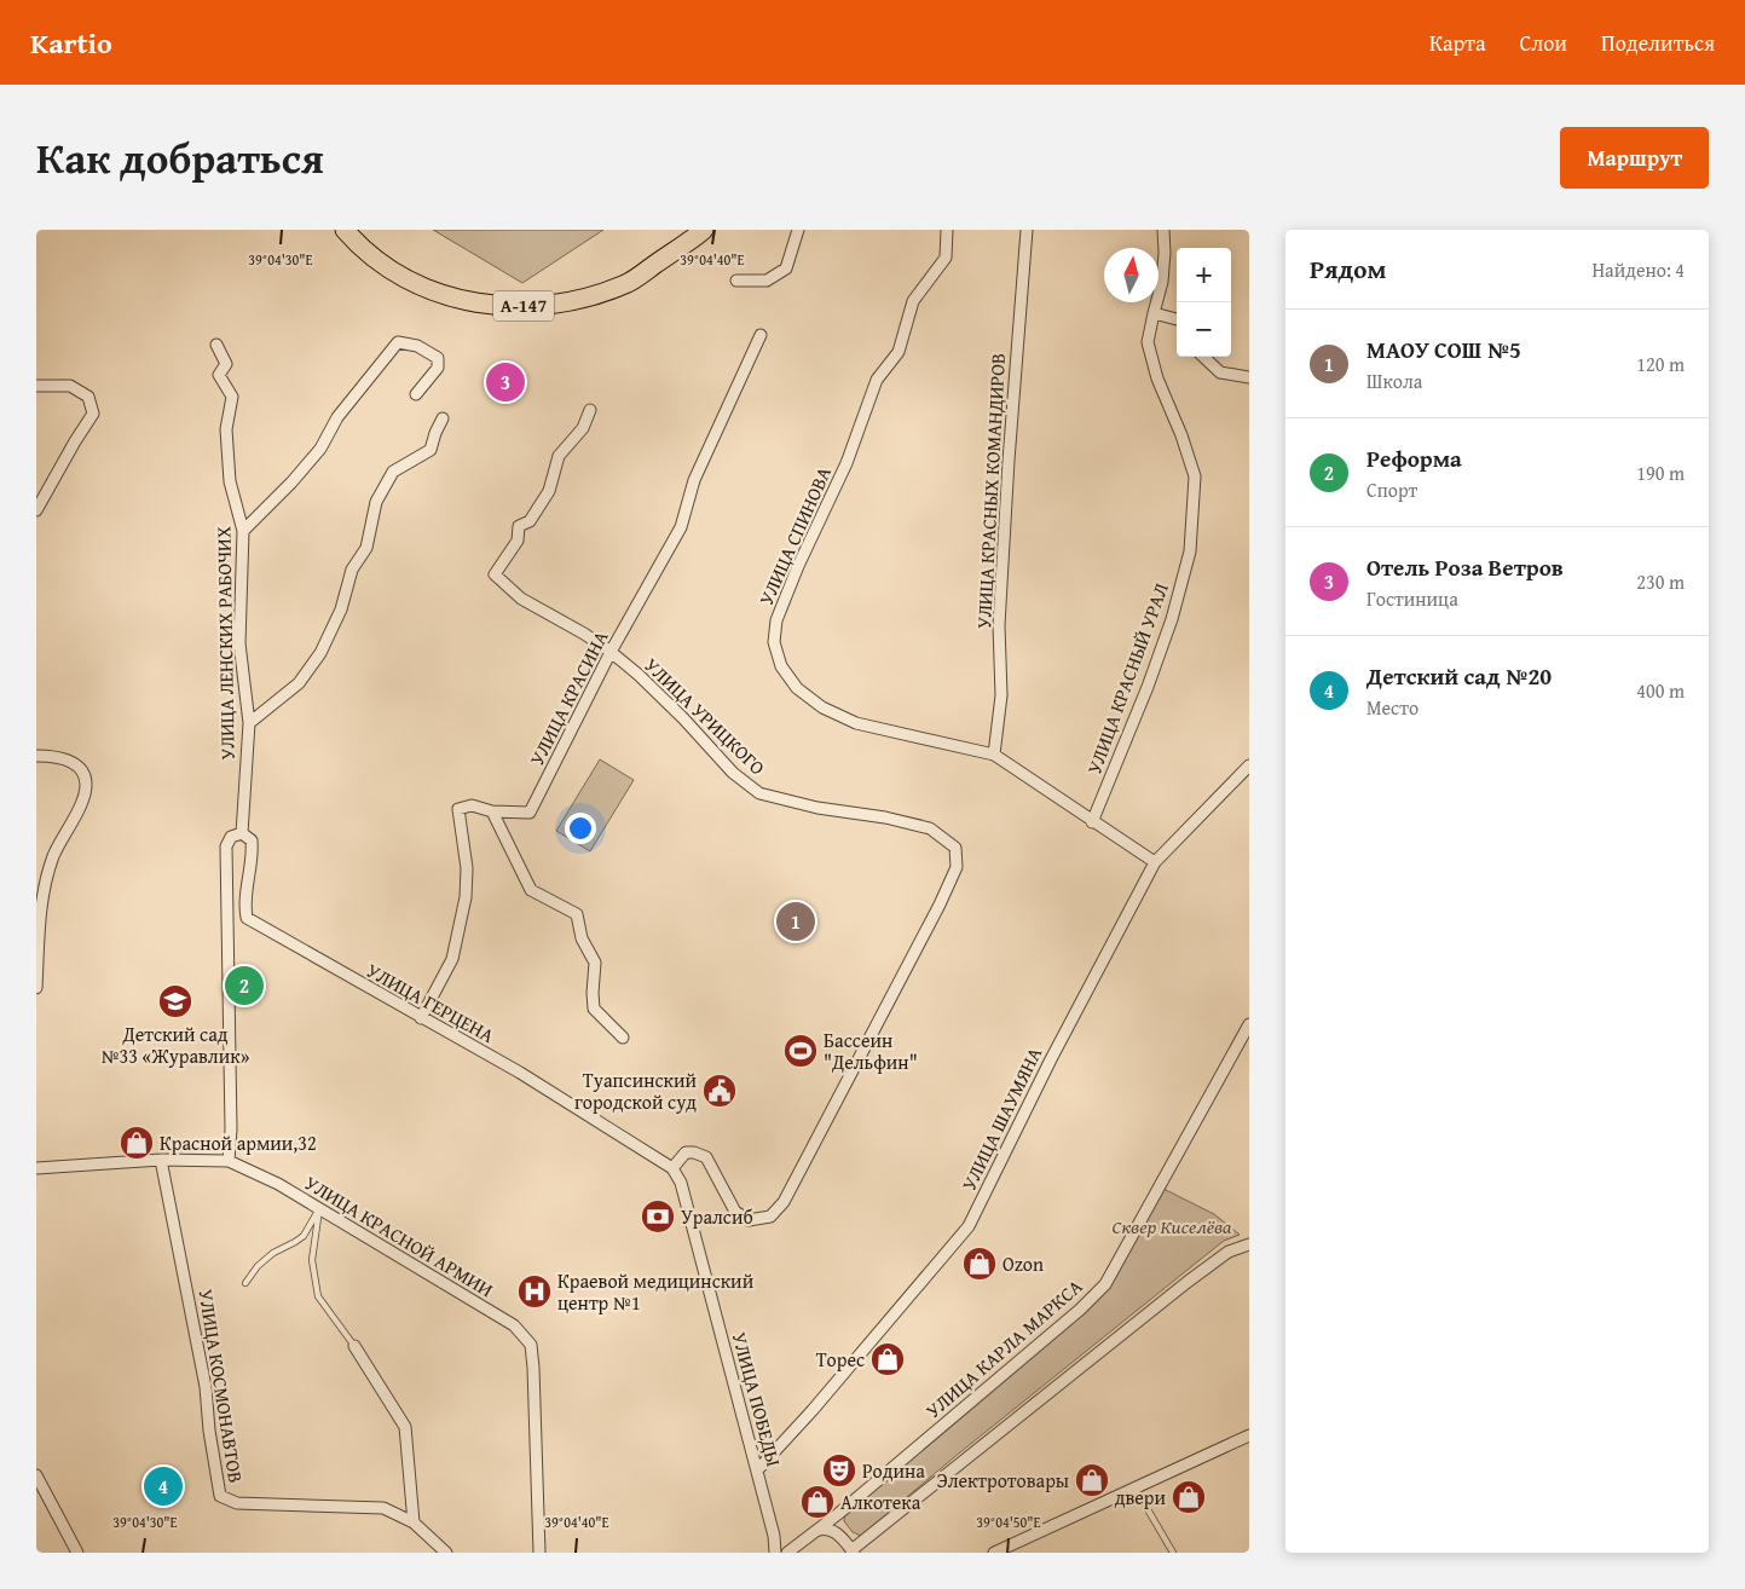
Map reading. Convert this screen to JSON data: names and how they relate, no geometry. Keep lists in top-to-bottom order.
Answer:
{
  "streets": {
    "highway": ["А-147"],
    "street": [
      "УЛИЦА КРАСНЫХ КОМАНДИРОВ",
      "УЛИЦА СПИНОВА",
      "УЛИЦА ЛЕНСКИХ РАБОЧИХ",
      "УЛИЦА КРАСНЫЙ УРАЛ",
      "УЛИЦА КРАСИНА",
      "УЛИЦА УРИЦКОГО",
      "УЛИЦА ГЕРЦЕНА",
      "УЛИЦА ШАУМЯНА",
      "УЛИЦА КРАСНОЙ АРМИИ",
      "УЛИЦА КАРЛА МАРКСА",
      "УЛИЦА КОСМОНАВТОВ",
      "УЛИЦА ПОБЕДЫ"
    ]
  },
  "crossings": [
    ["УЛИЦА КРАСНЫХ КОМАНДИРОВ", "УЛИЦА СПИНОВА"],
    ["УЛИЦА СПИНОВА", "УЛИЦА КРАСНЫЙ УРАЛ"],
    ["УЛИЦА СПИНОВА", "УЛИЦА ШАУМЯНА"],
    ["УЛИЦА ЛЕНСКИХ РАБОЧИХ", "УЛИЦА ГЕРЦЕНА"],
    ["УЛИЦА КРАСИНА", "УЛИЦА УРИЦКОГО"],
    ["УЛИЦА КРАСИНА", "УЛИЦА ГЕРЦЕНА"],
    ["УЛИЦА УРИЦКОГО", "УЛИЦА ГЕРЦЕНА"],
    ["УЛИЦА УРИЦКОГО", "УЛИЦА ПОБЕДЫ"],
    ["УЛИЦА ГЕРЦЕНА", "УЛИЦА ПОБЕДЫ"],
    ["УЛИЦА ШАУМЯНА", "УЛИЦА ПОБЕДЫ"],
    ["УЛИЦА КРАСНОЙ АРМИИ", "УЛИЦА КОСМОНАВТОВ"],
    ["УЛИЦА КАРЛА МАРКСА", "УЛИЦА ПОБЕДЫ"]
  ],
  "parks": ["Сквер Киселёва"],
  "places": {
    "school or university": ["Детский сад №33 «Журавлик»"],
    "sports": ["Бассеин \"Дельфин\""],
    "public building": ["Туапсинский городской суд"],
    "shop": [
      "Красной армии,32",
      "Ozon",
      "Торес",
      "Электротовары",
      "двери",
      "Алкотека"
    ],
    "bank": ["Уралсиб"],
    "hospital": ["Краевой медицинский центр №1"],
    "theatre": ["Родина"]
  },
  "north": "top",
  "page": {
    "header": "Kartio",
    "nav": ["Карта", "Слои", "Поделиться"],
    "title": "Как добраться",
    "buttons": "Маршрут",
    "heading": ["Рядом", "Найдено: 4"],
    "map_buttons": ["+", "−"],
    "list": [
      {
        "mark": "1",
        "name": "МАОУ СОШ №5",
        "note": "Школа",
        "value": "120 m"
      },
      {
        "mark": "2",
        "name": "Реформа",
        "note": "Спорт",
        "value": "190 m"
      },
      {
        "mark": "3",
        "name": "Отель Роза Ветров",
        "note": "Гостиница",
        "value": "230 m"
      },
      {
        "mark": "4",
        "name": "Детский сад №20",
        "note": "Место",
        "value": "400 m"
      }
    ],
    "pins": [
      "3",
      "1",
      "2",
      "4"
    ]
  },
  "coordinates": ["39°04'30\"E", "39°04'40\"E", "39°04'50\"E"]
}
